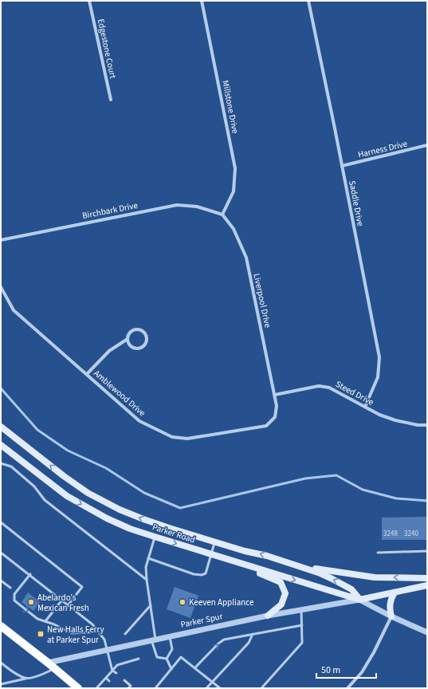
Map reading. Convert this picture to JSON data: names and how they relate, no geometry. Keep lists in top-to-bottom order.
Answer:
{
  "streets": {
    "main road": ["Parker Road"],
    "street": [
      "Edgestone Court",
      "Millstone Drive",
      "Harness Drive",
      "Saddle Drive",
      "Birchbark Drive",
      "Liverpool Drive",
      "Amblewood Drive",
      "Steed Drive",
      "Parker Spur"
    ]
  },
  "crossings": [
    ["Millstone Drive", "Birchbark Drive"],
    ["Millstone Drive", "Liverpool Drive"],
    ["Harness Drive", "Saddle Drive"],
    ["Saddle Drive", "Steed Drive"],
    ["Birchbark Drive", "Liverpool Drive"],
    ["Liverpool Drive", "Amblewood Drive"],
    ["Liverpool Drive", "Steed Drive"],
    ["Amblewood Drive", "Steed Drive"],
    ["Parker Road", "Parker Spur"]
  ],
  "places": {
    "other": ["Abelardo’s Mexican Fresh", "Keeven Appliance"],
    "transit": ["New Halls Ferry at Parker Spur"]
  },
  "house_numbers": ["3248", "3240"],
  "scale_bar": "50 m"
}
